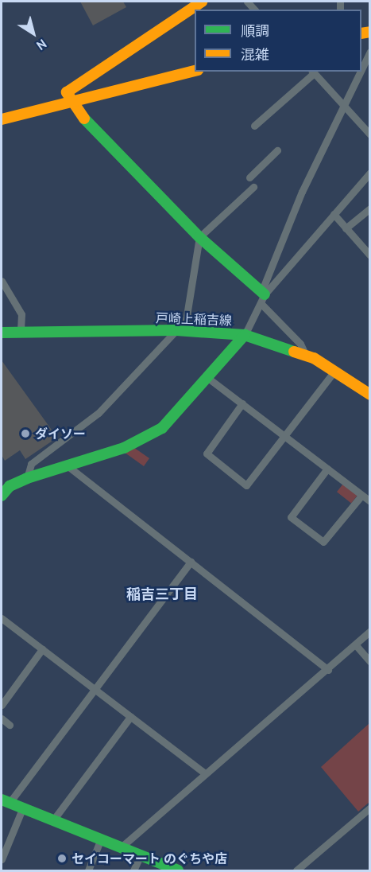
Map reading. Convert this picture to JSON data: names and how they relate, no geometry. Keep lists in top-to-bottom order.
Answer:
{
  "streets": {
    "street": ["戸崎上稲吉線"]
  },
  "districts": ["稲吉三丁目"],
  "places": ["ダイソー", "セイコーマート のぐちや店"],
  "legend": ["順調", "混雑"],
  "north": "bottom right"
}
